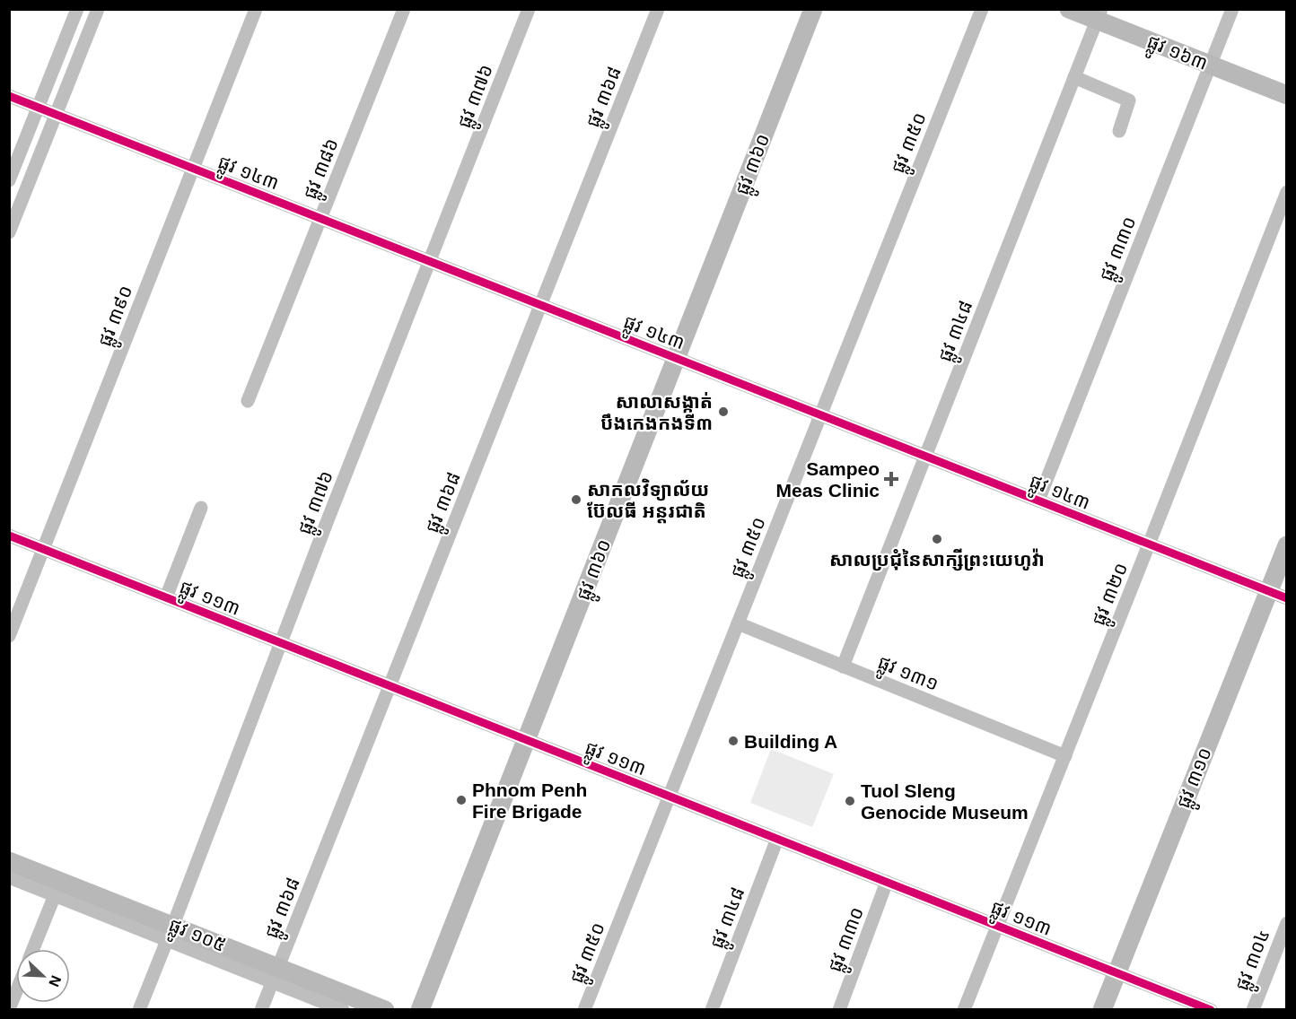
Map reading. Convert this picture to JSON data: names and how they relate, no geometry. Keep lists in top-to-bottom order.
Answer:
{
  "streets": {
    "street": [
      "ផ្លូវ ១៦៣",
      "ផ្លូវ ៣៧៦",
      "ផ្លូវ ៣៦៨",
      "ផ្លូវ ៣៥០",
      "ផ្លូវ ៣៦០",
      "ផ្លូវ ៣៨៦",
      "ផ្លូវ ១៤៣",
      "ផ្លូវ ៣៣០",
      "ផ្លូវ ៣៩០",
      "ផ្លូវ ៣៤៨",
      "ផ្លូវ ៣២០",
      "ផ្លូវ ១១៣",
      "ផ្លូវ ១៣១",
      "ផ្លូវ ៣១០",
      "ផ្លូវ ១០៥",
      "ផ្លូវ ៣០៤"
    ]
  },
  "crossings": [
    ["ផ្លូវ ១៦៣", "ផ្លូវ ៣៣០"],
    ["ផ្លូវ ១៦៣", "ផ្លូវ ៣៤៨"],
    ["ផ្លូវ ៣៧៦", "ផ្លូវ ១៤៣"],
    ["ផ្លូវ ៣៧៦", "ផ្លូវ ១១៣"],
    ["ផ្លូវ ៣៧៦", "ផ្លូវ ១០៥"],
    ["ផ្លូវ ៣៦៨", "ផ្លូវ ១៤៣"],
    ["ផ្លូវ ៣៦៨", "ផ្លូវ ១១៣"],
    ["ផ្លូវ ៣៦៨", "ផ្លូវ ១០៥"],
    ["ផ្លូវ ៣៥០", "ផ្លូវ ១៤៣"],
    ["ផ្លូវ ៣៥០", "ផ្លូវ ១១៣"],
    ["ផ្លូវ ៣៥០", "ផ្លូវ ១៣១"],
    ["ផ្លូវ ៣៦០", "ផ្លូវ ១៤៣"],
    ["ផ្លូវ ៣៦០", "ផ្លូវ ១១៣"],
    ["ផ្លូវ ៣៨៦", "ផ្លូវ ១៤៣"],
    ["ផ្លូវ ១៤៣", "ផ្លូវ ៣៣០"],
    ["ផ្លូវ ១៤៣", "ផ្លូវ ៣៩០"],
    ["ផ្លូវ ១៤៣", "ផ្លូវ ៣៤៨"],
    ["ផ្លូវ ១៤៣", "ផ្លូវ ៣២០"],
    ["ផ្លូវ ១៤៣", "ផ្លូវ ៣១០"],
    ["ផ្លូវ ៣៣០", "ផ្លូវ ១១៣"],
    ["ផ្លូវ ៣៩០", "ផ្លូវ ១១៣"],
    ["ផ្លូវ ៣៤៨", "ផ្លូវ ១១៣"],
    ["ផ្លូវ ៣៤៨", "ផ្លូវ ១៣១"],
    ["ផ្លូវ ៣២០", "ផ្លូវ ១១៣"],
    ["ផ្លូវ ៣២០", "ផ្លូវ ១៣១"],
    ["ផ្លូវ ១១៣", "ផ្លូវ ៣១០"]
  ],
  "places": {
    "other": [
      "សាលាសង្កាត់ បឹងកេងកងទី៣",
      "សាកលវិទ្យាល័យ ប៊ែលធី អន្តរជាតិ",
      "សាលប្រជុំនៃសាក្សីព្រះយេហូវ៉ា",
      "Building A",
      "Phnom Penh Fire Brigade",
      "Tuol Sleng Genocide Museum"
    ],
    "health": ["Sampeo Meas Clinic"]
  },
  "north": "bottom right"
}
